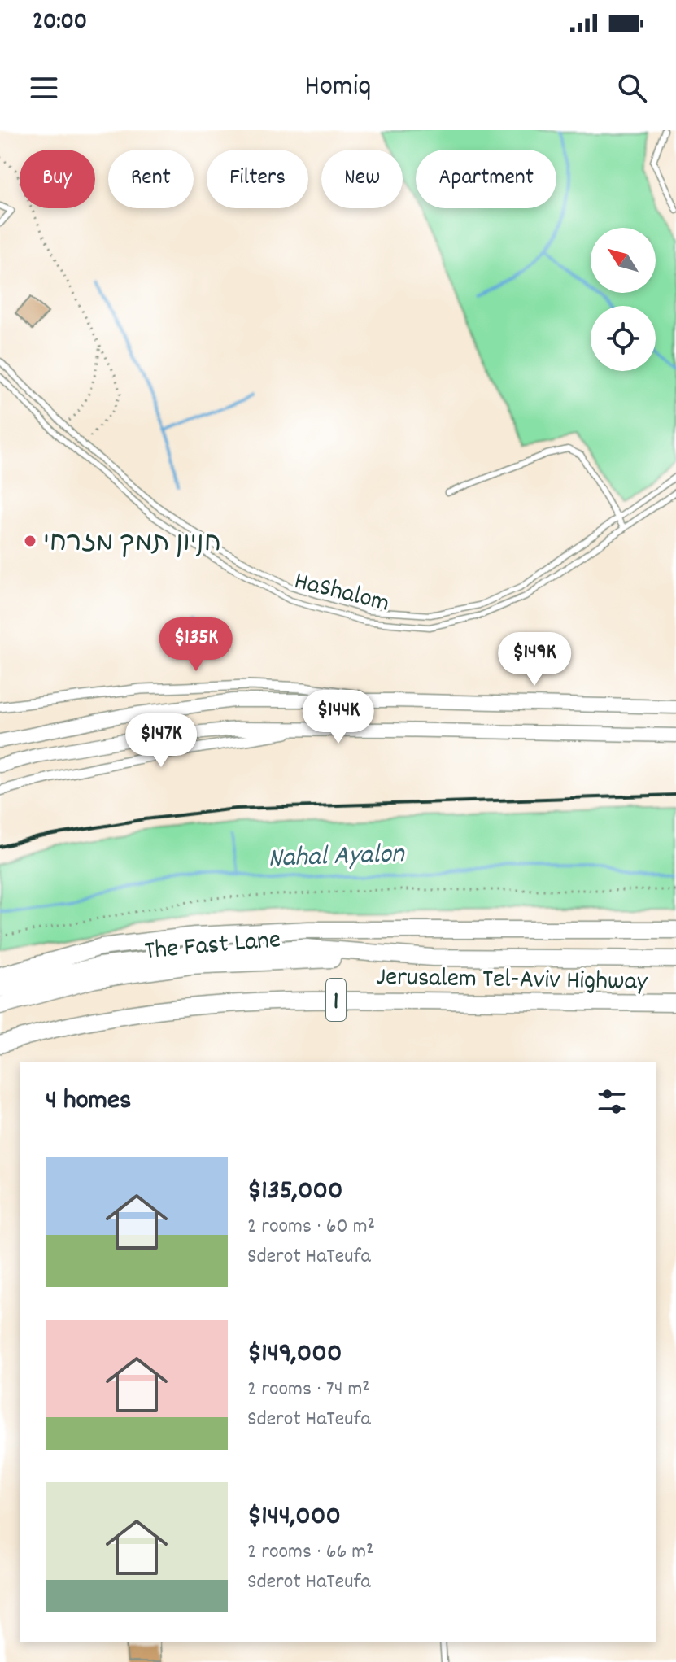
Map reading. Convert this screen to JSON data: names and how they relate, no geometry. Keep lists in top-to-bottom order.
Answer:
{
  "streets": {
    "highway": ["The Fast Lane", "Jerusalem Tel-Aviv Highway", "1"],
    "lane": ["HaShalom"]
  },
  "crossings": [
    ["The Fast Lane", "Jerusalem Tel-Aviv Highway"]
  ],
  "water": ["Nahal Ayalon"],
  "places": ["חניון תמך מזרחי"],
  "north": "top left",
  "page": {
    "status": "20:00",
    "header": "Homiq",
    "chip": [
      "Buy",
      "Rent",
      "Filters",
      "New",
      "Apartment"
    ],
    "price": [
      "$135K",
      "$149K",
      "$144K",
      "$147K"
    ],
    "heading": "4 homes",
    "list": [
      {
        "name": "$135,000",
        "note": "2 rooms · 60 m² · Sderot HaTeufa"
      },
      {
        "name": "$149,000",
        "note": "2 rooms · 74 m² · Sderot HaTeufa"
      },
      {
        "name": "$144,000",
        "note": "2 rooms · 66 m² · Sderot HaTeufa"
      }
    ]
  }
}
